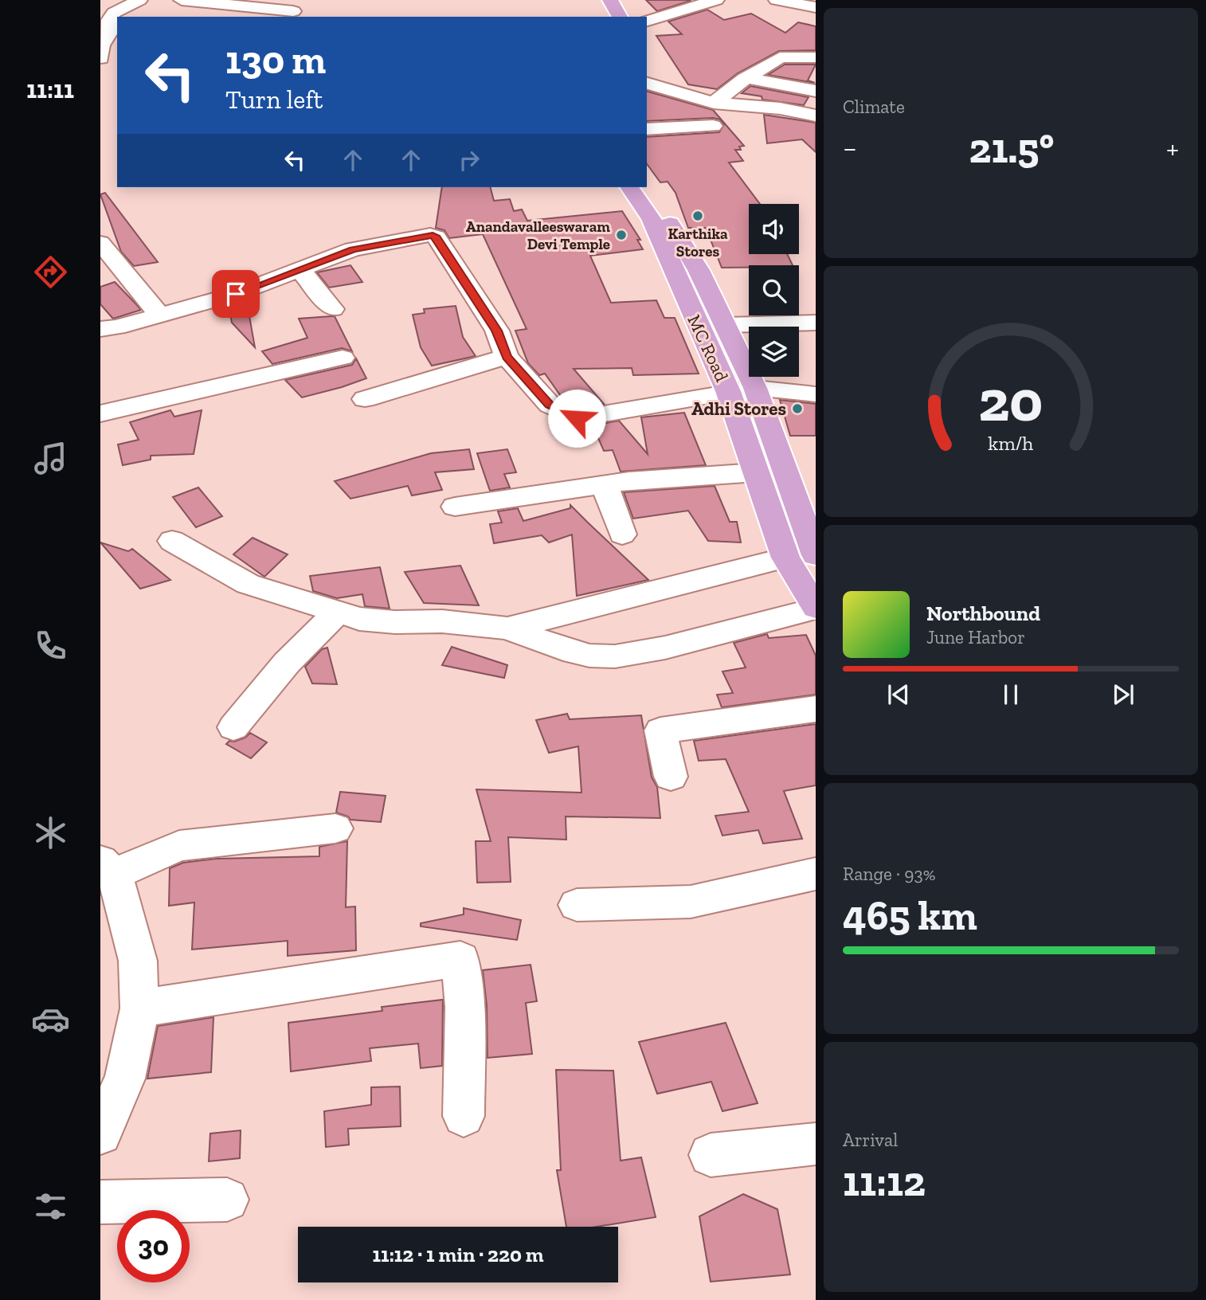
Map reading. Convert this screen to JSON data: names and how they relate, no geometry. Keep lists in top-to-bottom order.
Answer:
{
  "streets": {
    "main road": ["MC Road"]
  },
  "places": ["Karthika Stores", "Anandavalleeswaram Devi Temple", "Adhi Stores"],
  "page": {
    "tabs": "11:11",
    "tile": [
      "Climate",
      ["Range · 93%", "465 km"],
      ["Arrival", "11:12"]
    ],
    "turn": ["130 m", "Turn left"],
    "heat": ["−", "21.5°", "+"],
    "song": ["Northbound", "June Harbor"],
    "limit": "30",
    "trip": "11:12 · 1 min · 220 m",
    "gauge": ["20", "km/h"]
  }
}
